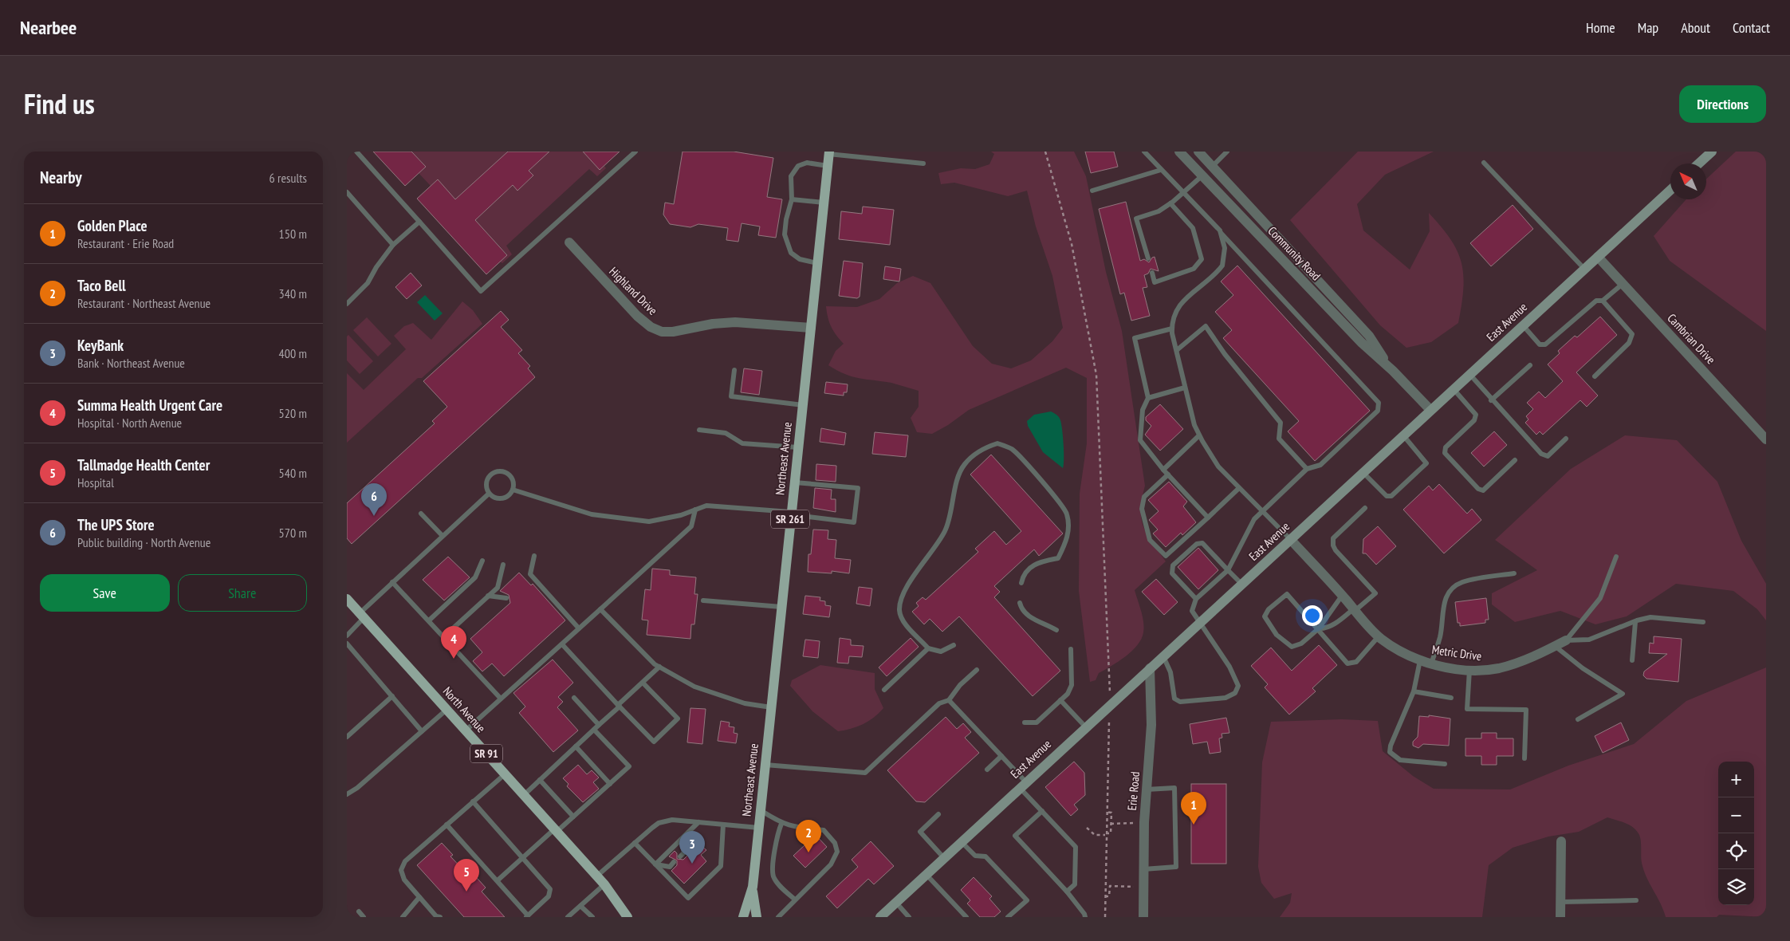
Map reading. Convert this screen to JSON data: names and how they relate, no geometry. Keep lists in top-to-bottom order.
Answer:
{
  "streets": {
    "main road": [
      "East Avenue",
      "Northeast Avenue",
      "SR 261",
      "North Avenue",
      "SR 91"
    ],
    "street": [
      "Community Road",
      "Highland Drive",
      "Cambrian Drive",
      "Metric Drive",
      "Erie Road"
    ]
  },
  "crossings": [
    ["Community Road", "East Avenue"],
    ["Highland Drive", "Northeast Avenue"],
    ["East Avenue", "Cambrian Drive"],
    ["East Avenue", "Metric Drive"],
    ["East Avenue", "Erie Road"]
  ],
  "north": "top left",
  "page": {
    "header": "Nearbee",
    "nav": [
      "Home",
      "Map",
      "About",
      "Contact"
    ],
    "title": "Find us",
    "buttons": [
      "Directions",
      ["Save", "Share"]
    ],
    "heading": ["Nearby", "6 results"],
    "list": [
      {
        "mark": "1",
        "name": "Golden Place",
        "note": "Restaurant · Erie Road",
        "value": "150 m"
      },
      {
        "mark": "2",
        "name": "Taco Bell",
        "note": "Restaurant · Northeast Avenue",
        "value": "340 m"
      },
      {
        "mark": "3",
        "name": "KeyBank",
        "note": "Bank · Northeast Avenue",
        "value": "400 m"
      },
      {
        "mark": "4",
        "name": "Summa Health Urgent Care",
        "note": "Hospital · North Avenue",
        "value": "520 m"
      },
      {
        "mark": "5",
        "name": "Tallmadge Health Center",
        "note": "Hospital",
        "value": "540 m"
      },
      {
        "mark": "6",
        "name": "The UPS Store",
        "note": "Public building · North Avenue",
        "value": "570 m"
      }
    ],
    "pins": [
      "6",
      "4",
      "1",
      "2",
      "3",
      "5"
    ],
    "map_buttons": ["+", "−"]
  }
}
